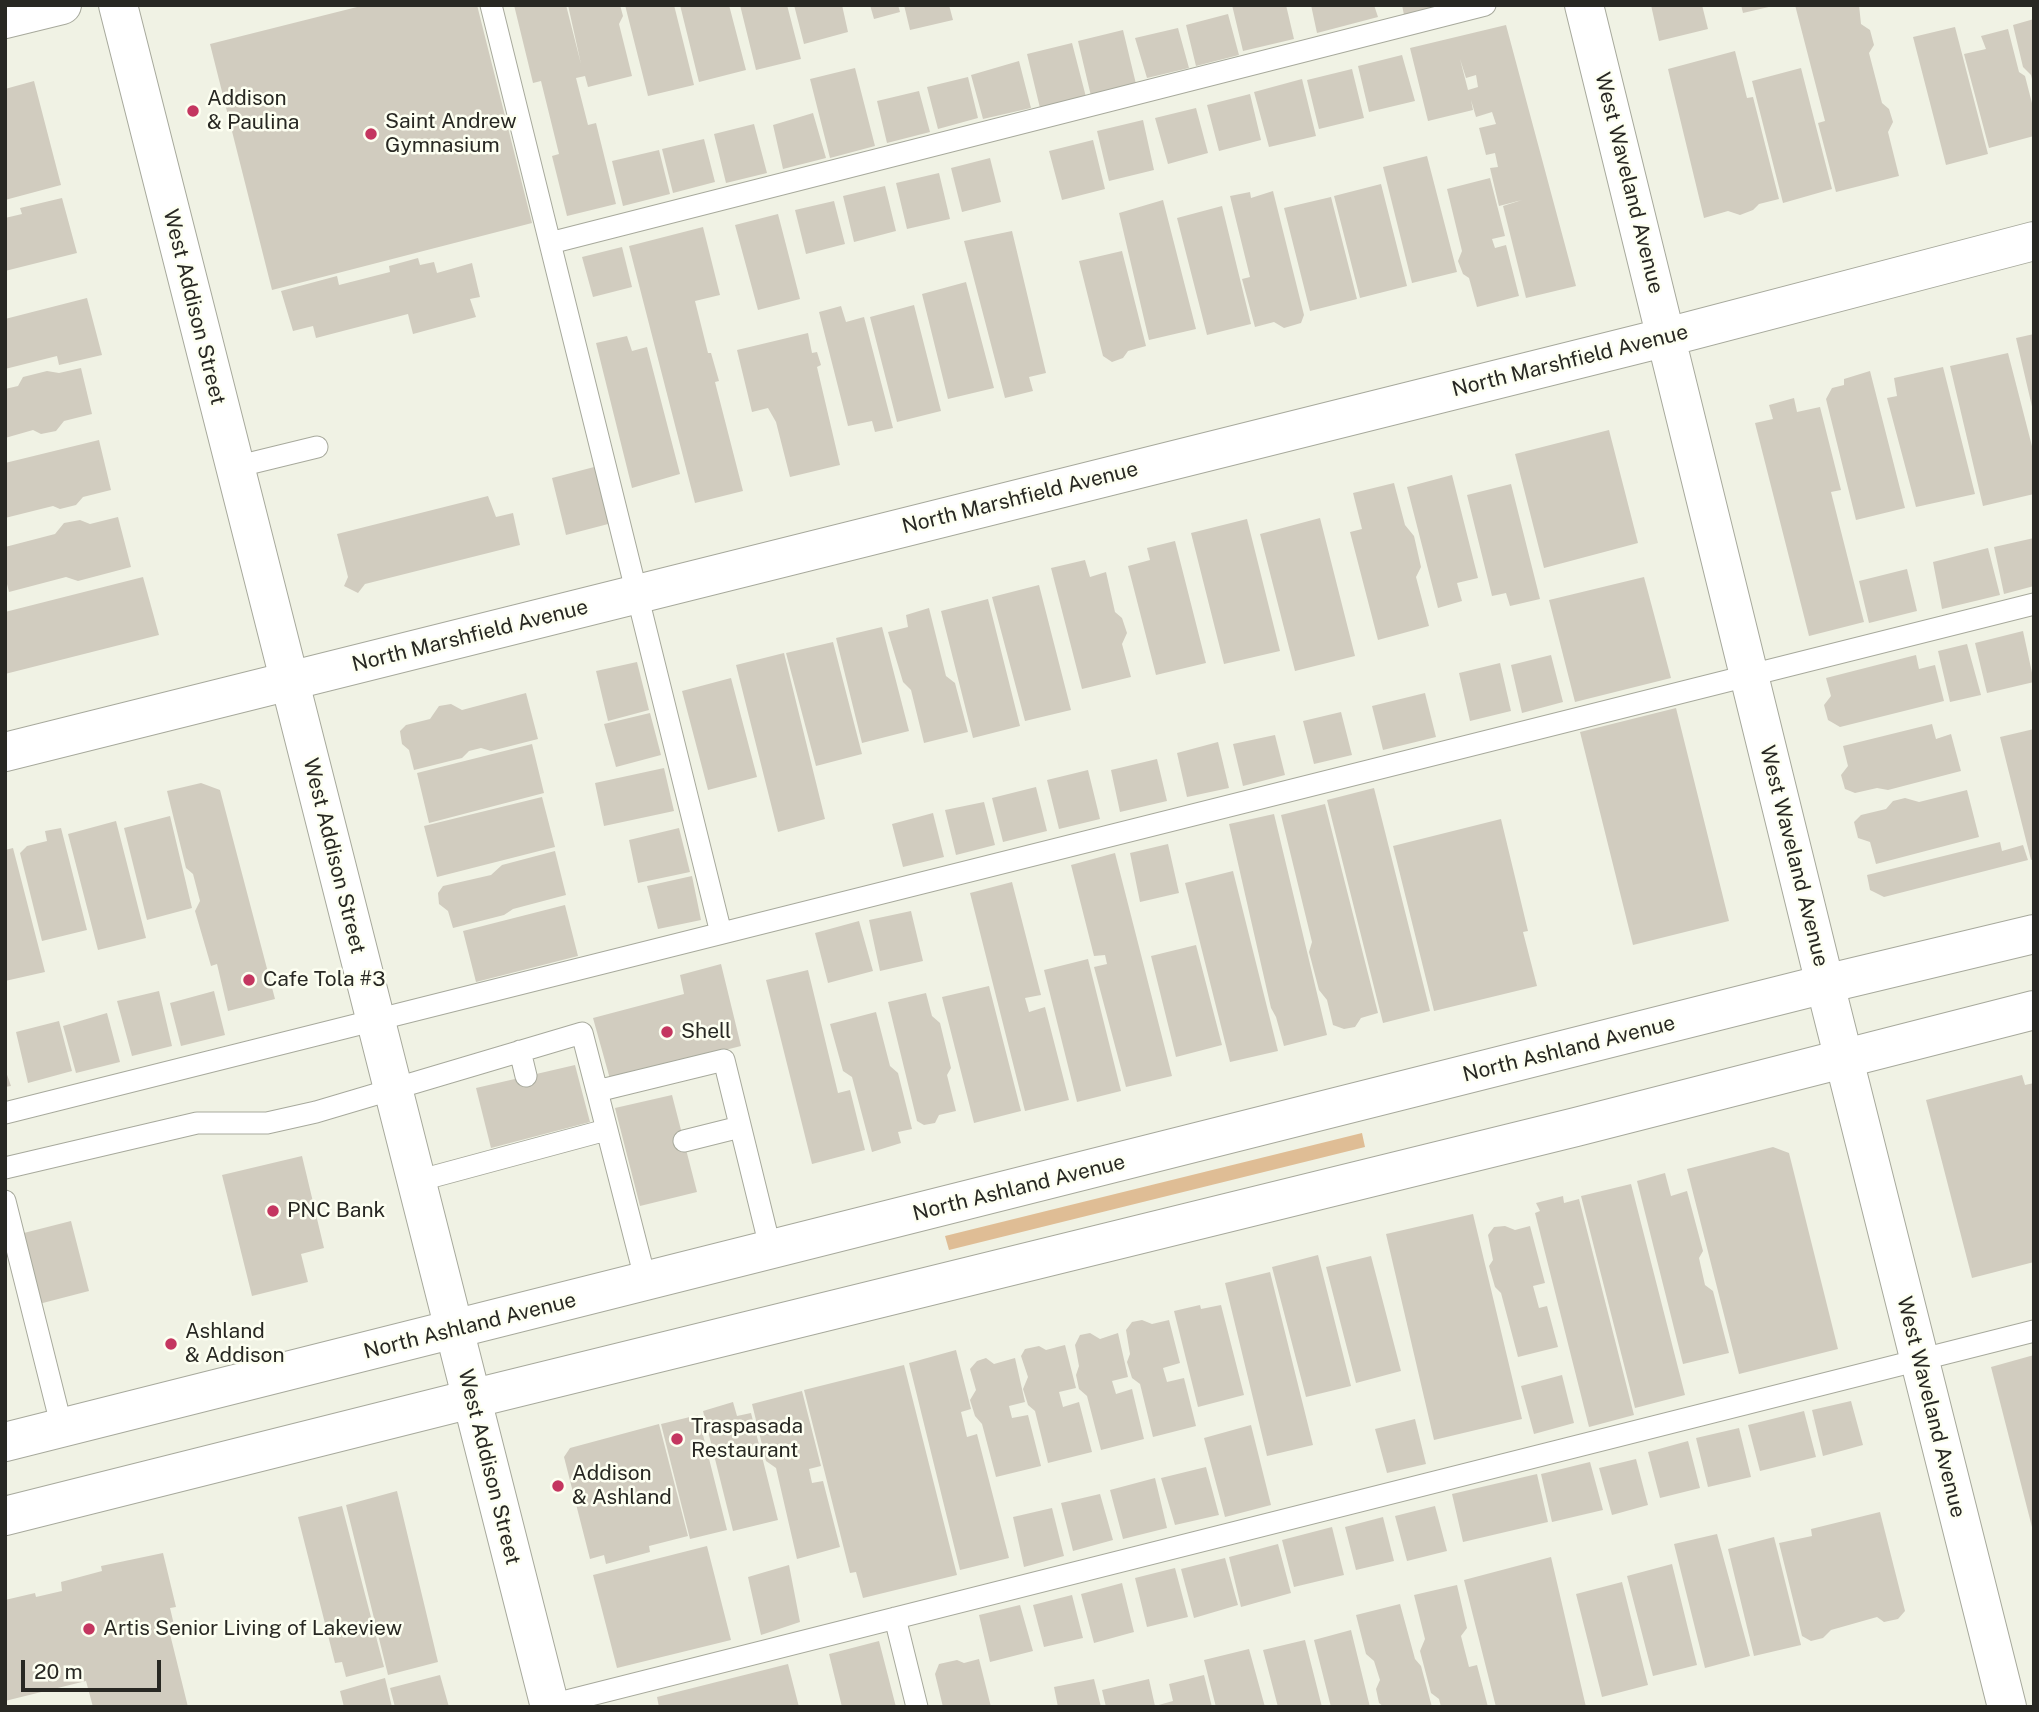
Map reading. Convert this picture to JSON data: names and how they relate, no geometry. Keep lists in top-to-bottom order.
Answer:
{
  "streets": {
    "street": [
      "West Waveland Avenue",
      "West Addison Street",
      "North Marshfield Avenue",
      "North Ashland Avenue"
    ]
  },
  "crossings": [
    ["West Waveland Avenue", "North Marshfield Avenue"],
    ["West Waveland Avenue", "North Ashland Avenue"],
    ["West Addison Street", "North Marshfield Avenue"],
    ["West Addison Street", "North Ashland Avenue"]
  ],
  "places": [
    "Addison & Paulina",
    "Saint Andrew Gymnasium",
    "Cafe Tola #3",
    "Shell",
    "PNC Bank",
    "Ashland & Addison",
    "Traspasada Restaurant",
    "Addison & Ashland",
    "Artis Senior Living of Lakeview"
  ],
  "scale_bar": "20 m"
}
